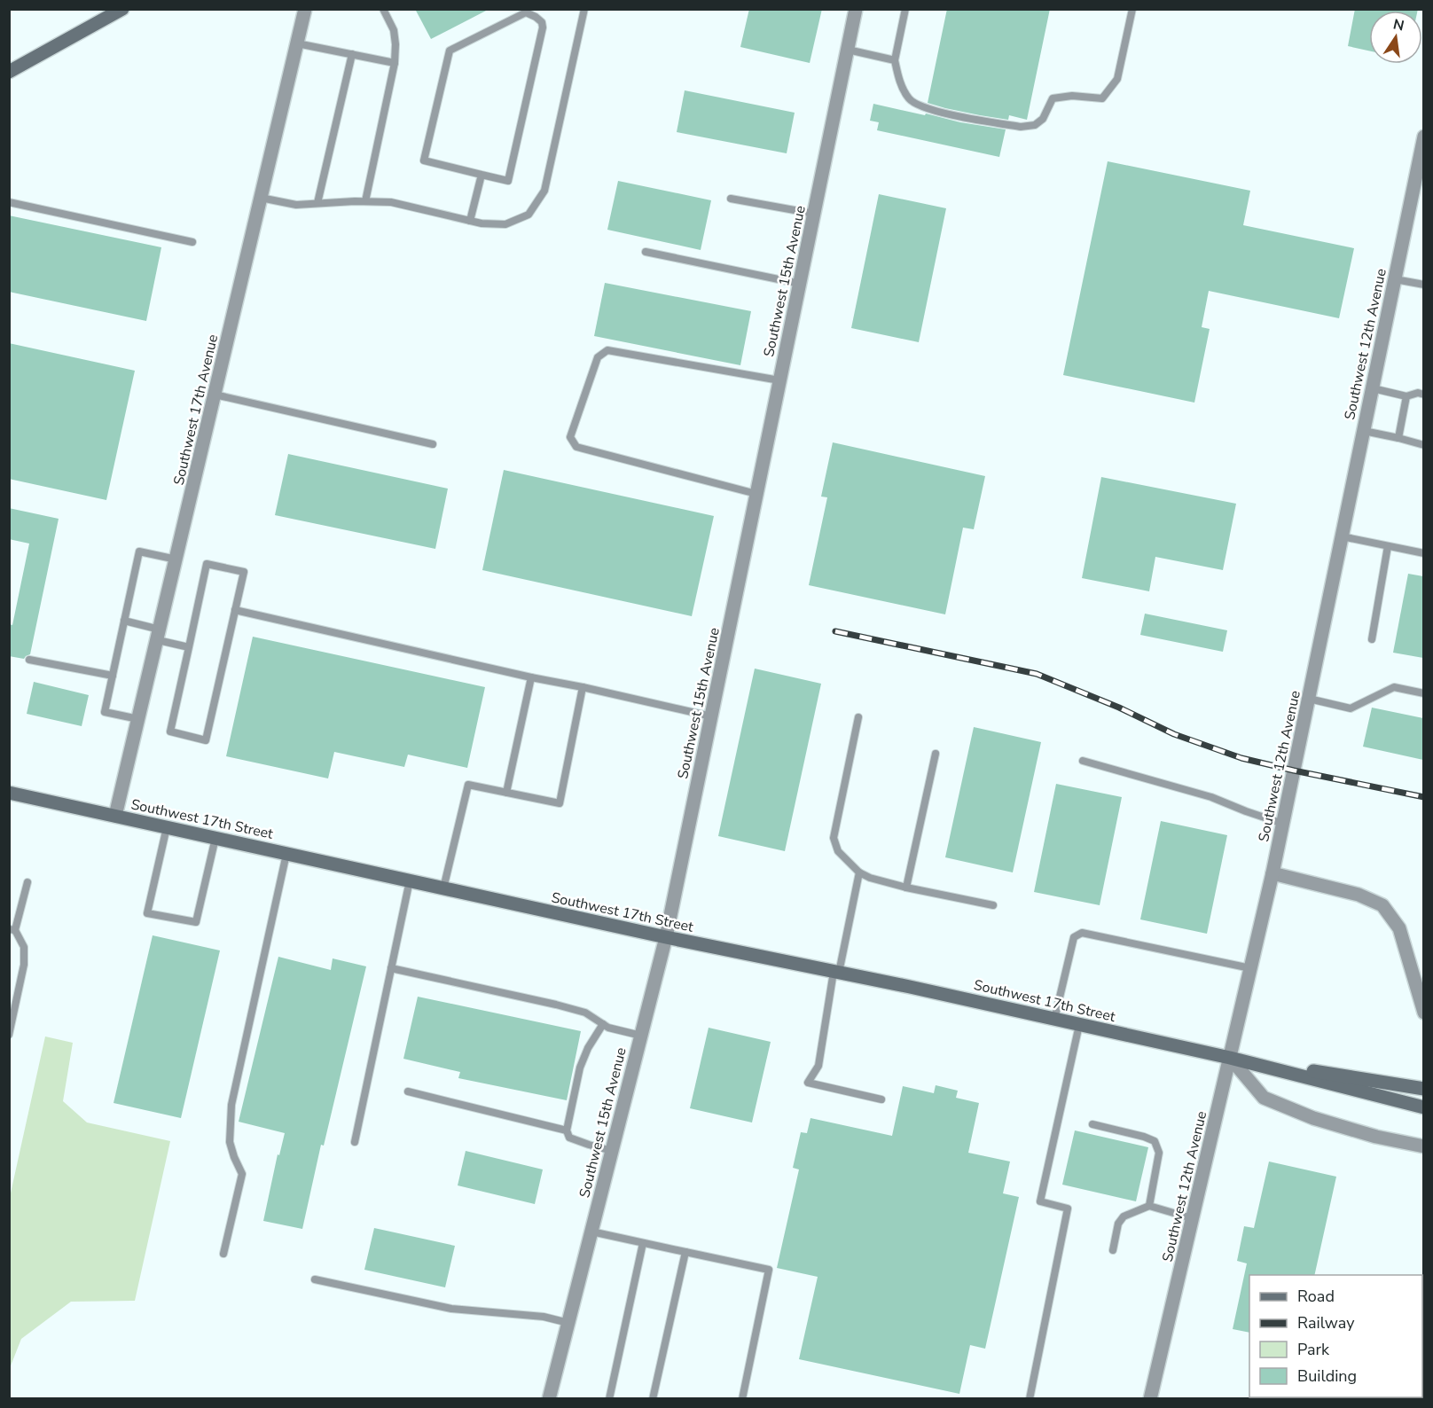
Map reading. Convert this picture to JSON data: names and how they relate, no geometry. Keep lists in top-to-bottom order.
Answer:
{
  "streets": {
    "main road": ["Southwest 17th Street"],
    "street": ["Southwest 15th Avenue", "Southwest 12th Avenue", "Southwest 17th Avenue"]
  },
  "crossings": [
    ["Southwest 15th Avenue", "Southwest 17th Street"],
    ["Southwest 12th Avenue", "Southwest 17th Street"],
    ["Southwest 17th Avenue", "Southwest 17th Street"]
  ],
  "legend": [
    "Road",
    "Railway",
    "Park",
    "Building"
  ],
  "north": "top"
}
